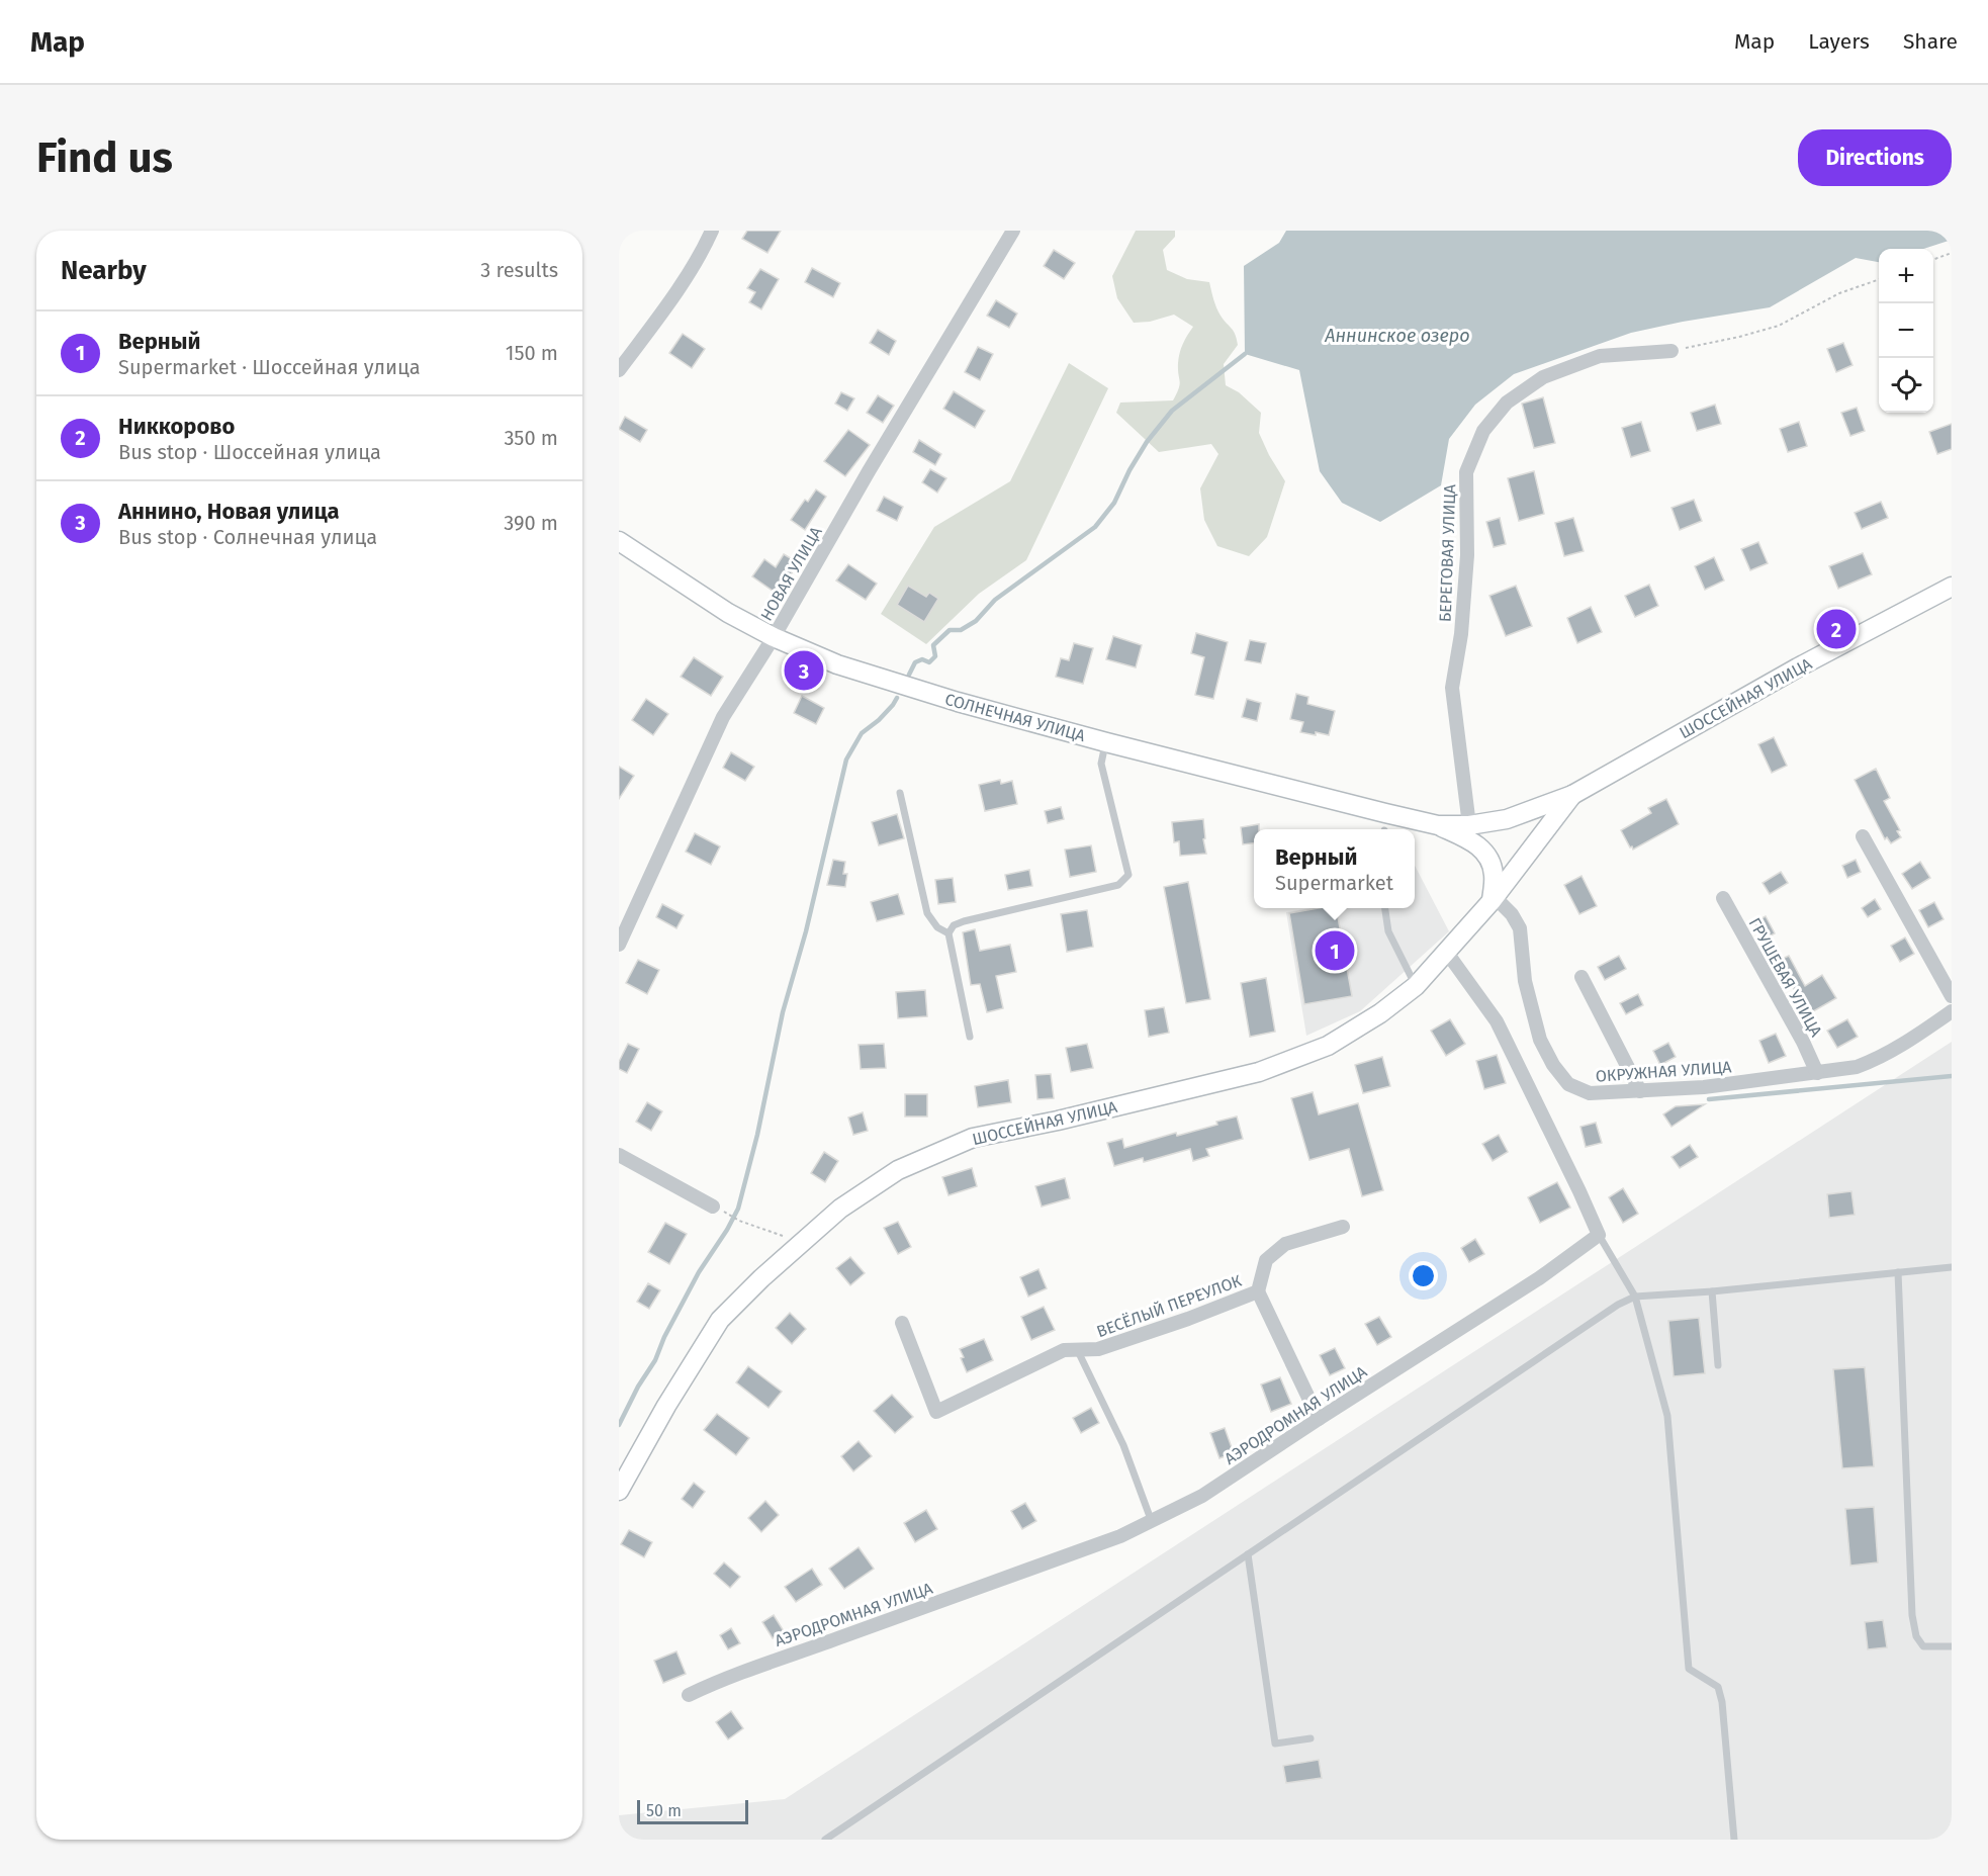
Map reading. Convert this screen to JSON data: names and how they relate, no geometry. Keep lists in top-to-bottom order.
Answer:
{
  "streets": {
    "main road": ["ШОССЕЙНАЯ УЛИЦА", "СОЛНЕЧНАЯ УЛИЦА"],
    "street": [
      "БЕРЕГОВАЯ УЛИЦА",
      "НОВАЯ УЛИЦА",
      "ГРУШЕВАЯ УЛИЦА",
      "ОКРУЖНАЯ УЛИЦА",
      "ВЕСЁЛЫЙ ПЕРЕУЛОК",
      "АЭРОДРОМНАЯ УЛИЦА"
    ]
  },
  "crossings": [
    ["НОВАЯ УЛИЦА", "СОЛНЕЧНАЯ УЛИЦА"],
    ["ШОССЕЙНАЯ УЛИЦА", "ОКРУЖНАЯ УЛИЦА"],
    ["ГРУШЕВАЯ УЛИЦА", "ОКРУЖНАЯ УЛИЦА"]
  ],
  "water": ["Аннинское озеро"],
  "scale_bar": "50 m",
  "page": {
    "header": "Map",
    "nav": ["Map", "Layers", "Share"],
    "buttons": "Directions",
    "title": "Find us",
    "heading": ["Nearby", "3 results"],
    "map_buttons": ["+", "−"],
    "list": [
      {
        "mark": "1",
        "name": "Верный",
        "note": "Supermarket · Шоссейная улица",
        "value": "150 m"
      },
      {
        "mark": "2",
        "name": "Никкорово",
        "note": "Bus stop · Шоссейная улица",
        "value": "350 m"
      },
      {
        "mark": "3",
        "name": "Аннино, Новая улица",
        "note": "Bus stop · Солнечная улица",
        "value": "390 m"
      }
    ],
    "pins": ["2", "3", "1"],
    "popup": ["Верный", "Supermarket"],
    "scale": "50 m"
  }
}
